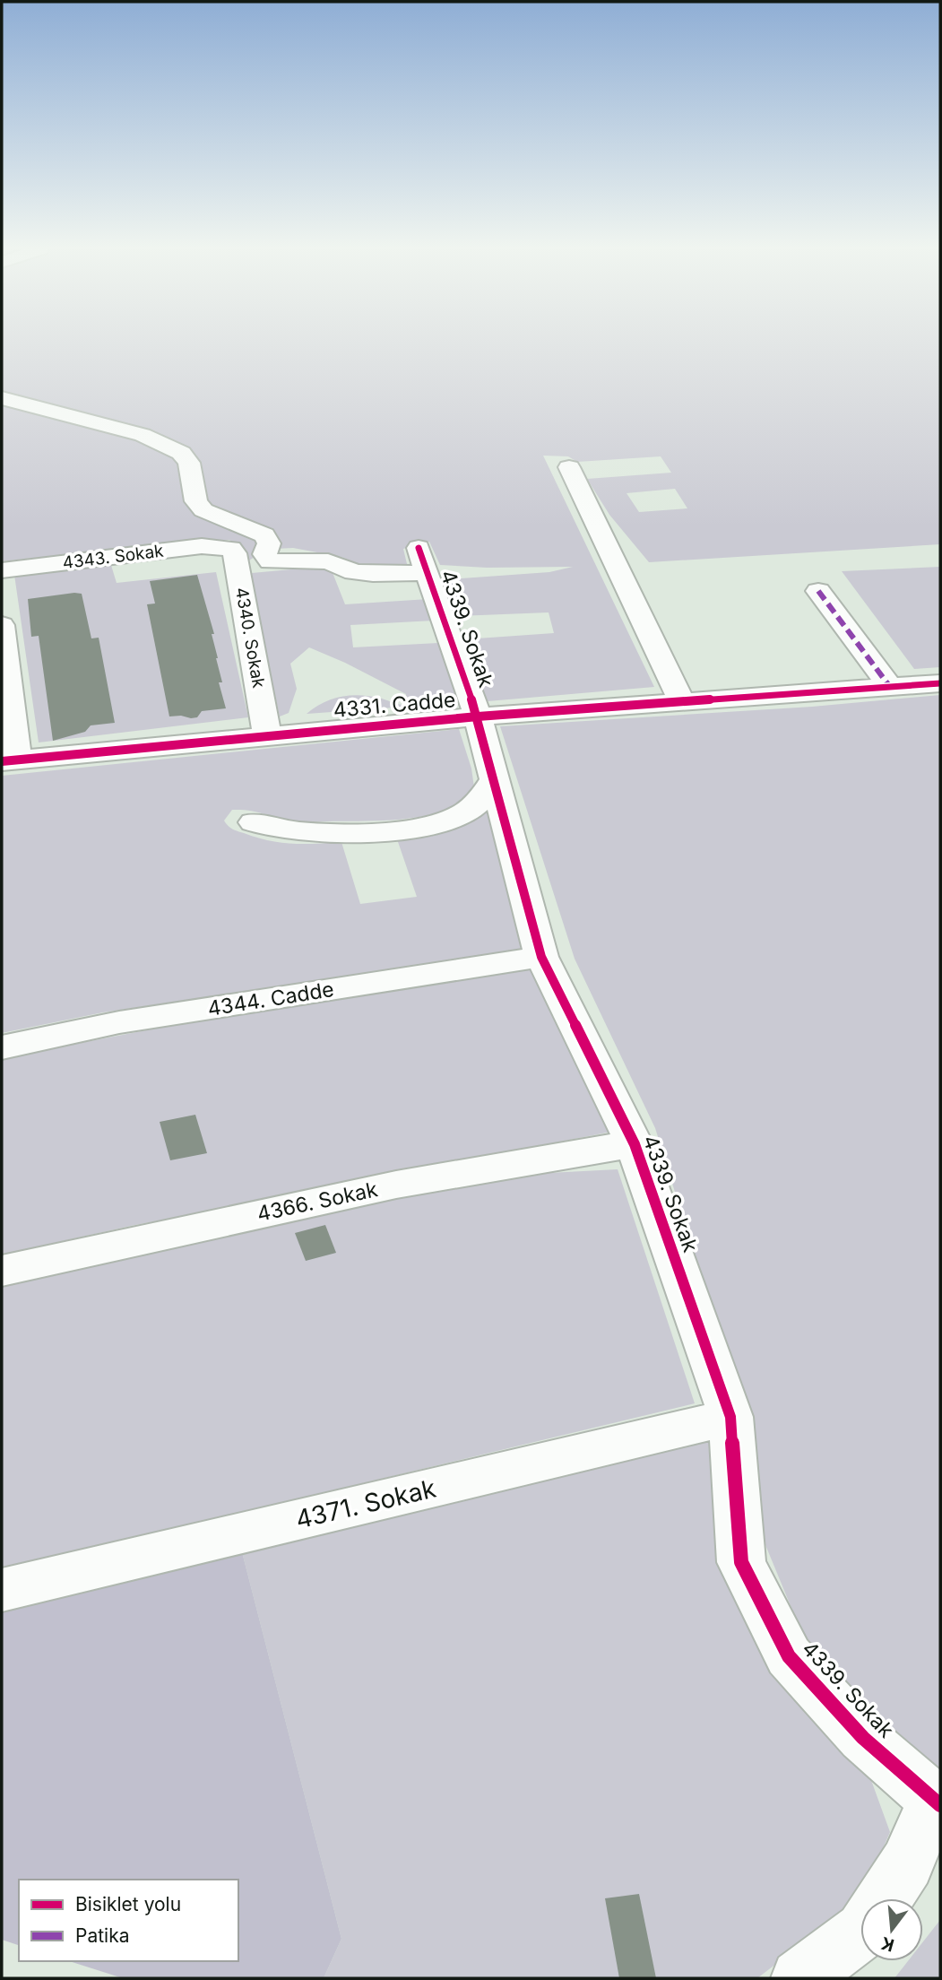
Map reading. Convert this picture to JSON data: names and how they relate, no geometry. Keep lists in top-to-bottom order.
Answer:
{
  "streets": {
    "street": [
      "4343. Sokak",
      "4339. Sokak",
      "4340. Sokak",
      "4331. Cadde",
      "4344. Cadde",
      "4366. Sokak",
      "4371. Sokak"
    ]
  },
  "crossings": [
    ["4343. Sokak", "4340. Sokak"],
    ["4339. Sokak", "4331. Cadde"],
    ["4339. Sokak", "4344. Cadde"],
    ["4339. Sokak", "4366. Sokak"],
    ["4339. Sokak", "4371. Sokak"],
    ["4340. Sokak", "4331. Cadde"]
  ],
  "legend": ["Bisiklet yolu", "Patika"],
  "north": "bottom"
}
